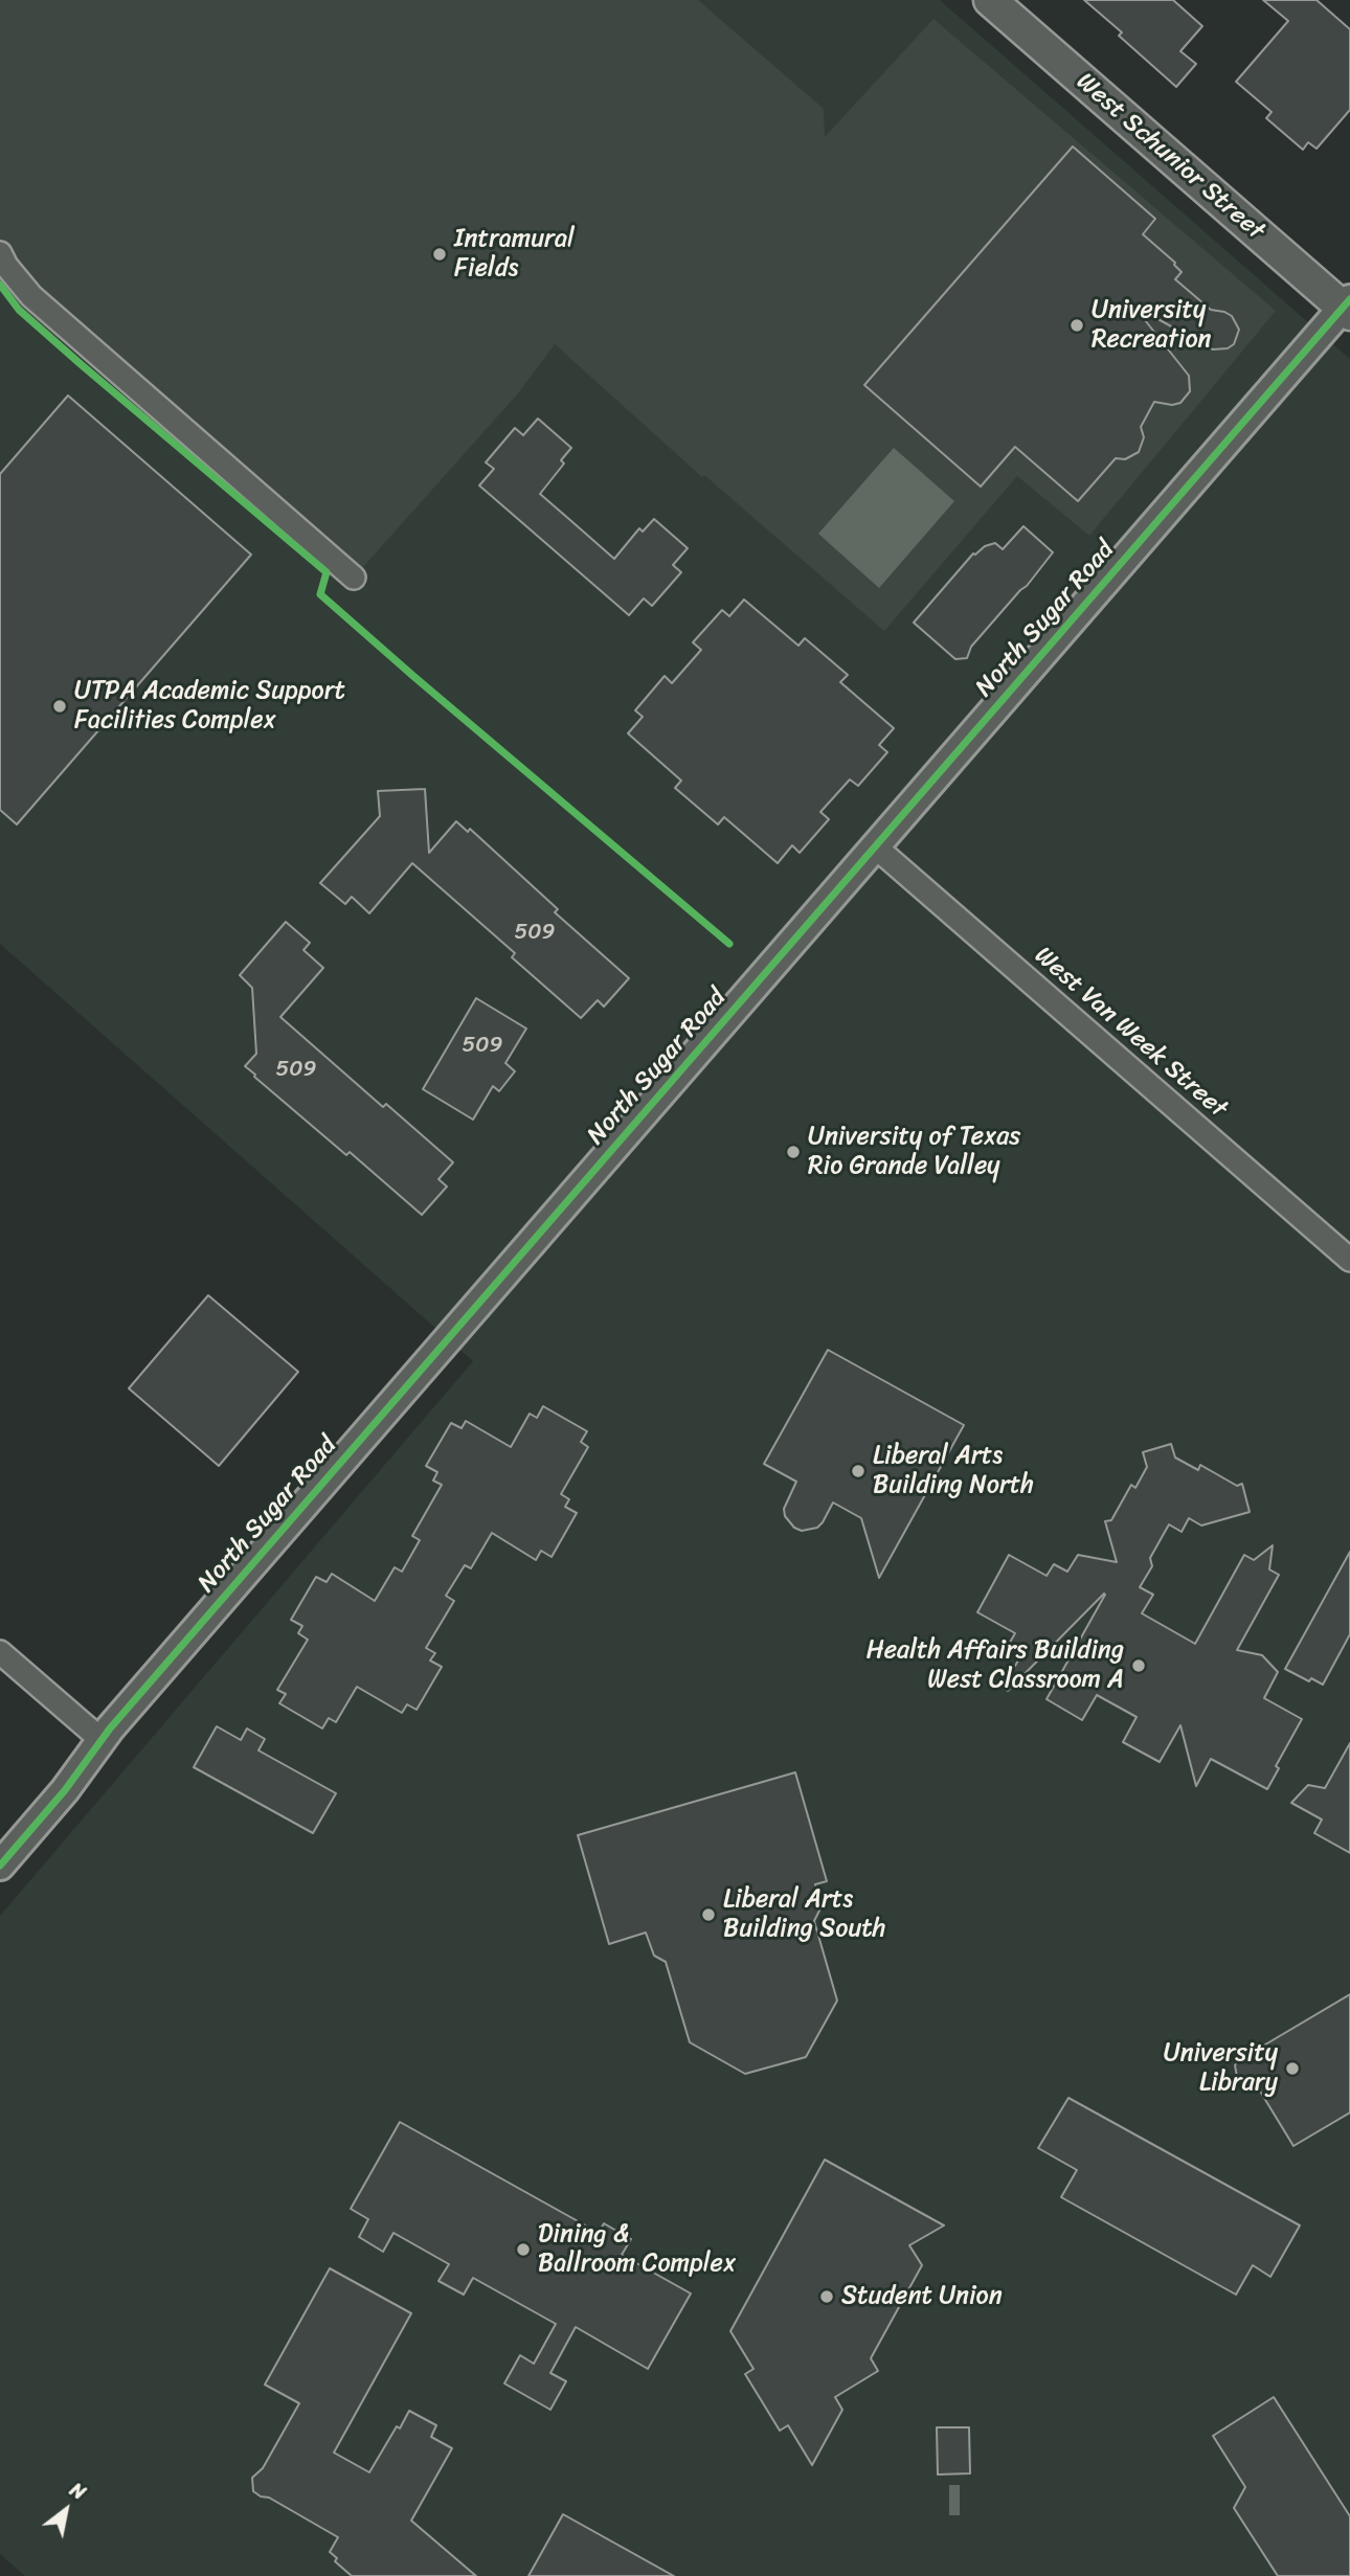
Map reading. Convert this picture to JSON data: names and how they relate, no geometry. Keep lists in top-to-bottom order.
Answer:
{
  "streets": {
    "main road": ["West Schunior Street"],
    "street": ["North Sugar Road", "West Van Week Street"]
  },
  "crossings": [
    ["West Schunior Street", "North Sugar Road"],
    ["North Sugar Road", "West Van Week Street"]
  ],
  "places": [
    "Intramural Fields",
    "University Recreation",
    "UTPA Academic Support Facilities Complex",
    "University of Texas Rio Grande Valley",
    "Liberal Arts Building North",
    "Health Affairs Building West Classroom A",
    "Liberal Arts Building South",
    "University Library",
    "Dining & Ballroom Complex",
    "Student Union"
  ],
  "house_numbers": ["509", "509", "509"],
  "north": "top right"
}
